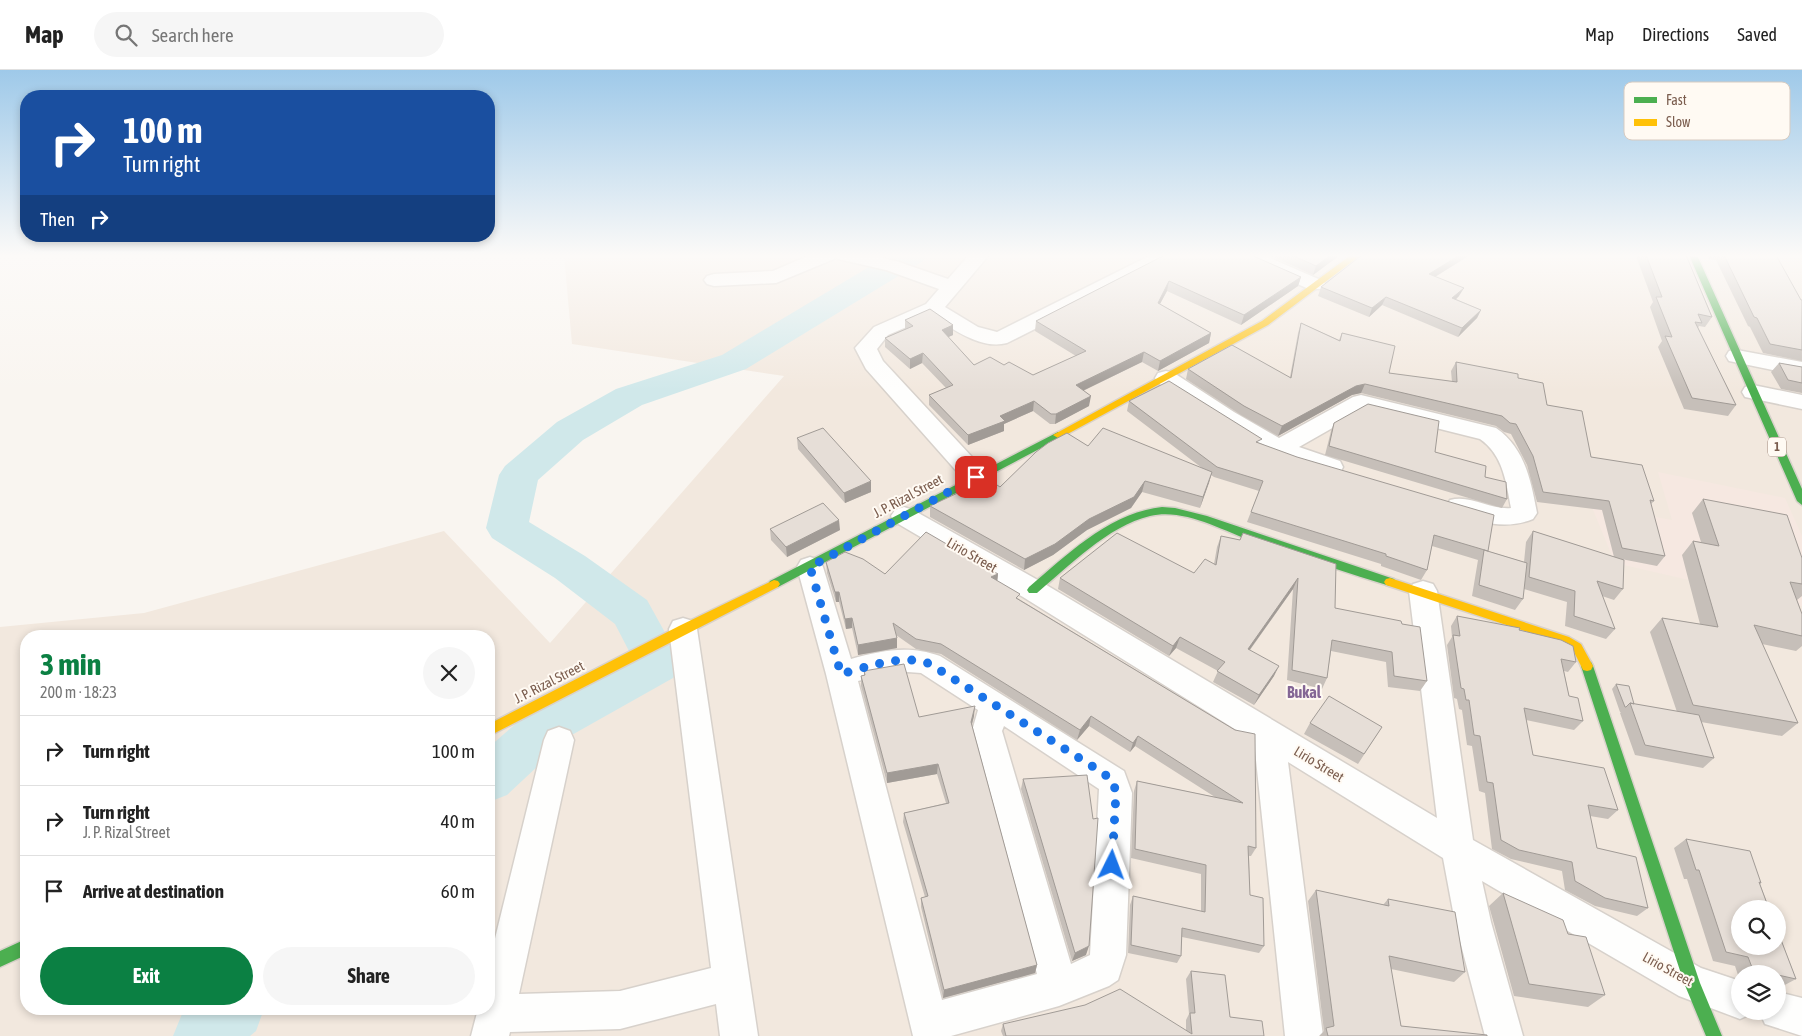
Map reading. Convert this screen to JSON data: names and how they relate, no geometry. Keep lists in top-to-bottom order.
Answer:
{
  "streets": {
    "main road": ["1", "J. P. Rizal Street"],
    "street": ["Lirio Street"]
  },
  "crossings": [
    ["J. P. Rizal Street", "Lirio Street"]
  ],
  "districts": ["Bukal"],
  "legend": ["Fast", "Slow"],
  "page": {
    "header": "Map",
    "search": "Search here",
    "nav": ["Map", "Directions", "Saved"],
    "turn": ["100 m", "Turn right"],
    "then": "Then",
    "heading": ["3 min", "200 m · 18:23"],
    "list": [
      {
        "name": "Turn right",
        "value": "100 m"
      },
      {
        "name": "Turn right",
        "note": "J. P. Rizal Street",
        "value": "40 m"
      },
      {
        "name": "Arrive at destination",
        "value": "60 m"
      }
    ],
    "buttons": ["Exit", "Share"]
  }
}
